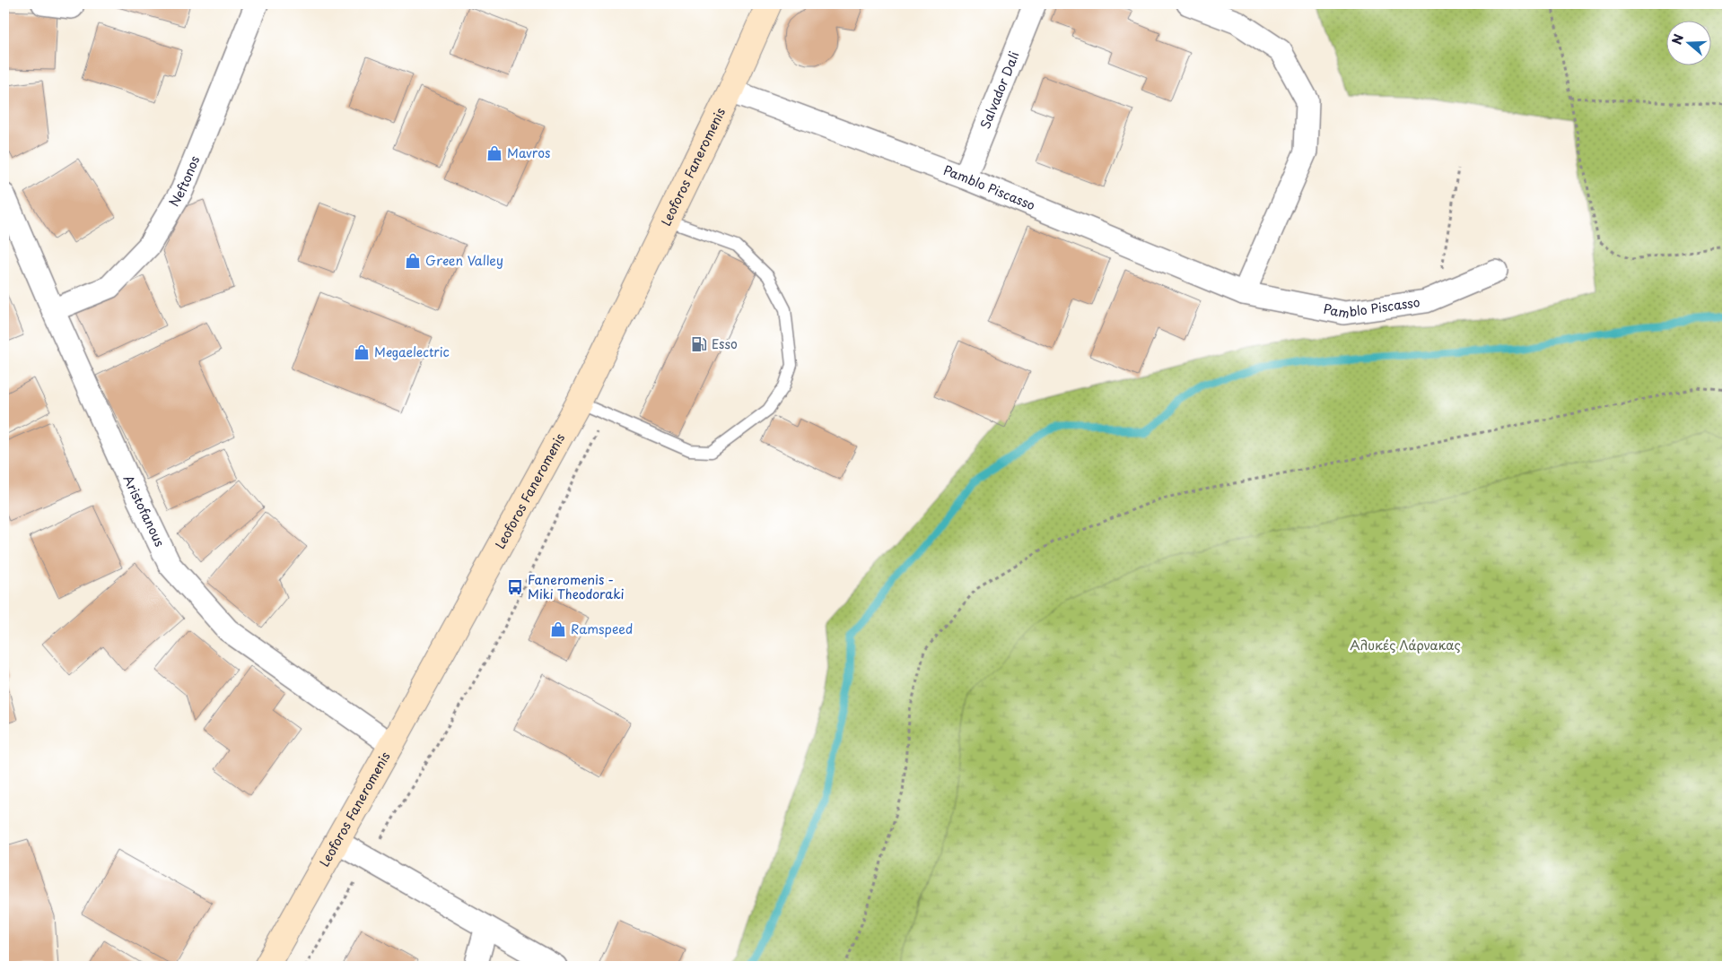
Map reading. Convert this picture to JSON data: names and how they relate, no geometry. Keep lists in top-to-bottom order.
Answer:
{
  "streets": {
    "main road": ["Leoforos Faneromenis"],
    "street": [
      "Salvador Dali",
      "Neftonos",
      "Pamblo Piscasso",
      "Aristofanous"
    ]
  },
  "crossings": [
    ["Salvador Dali", "Pamblo Piscasso"],
    ["Leoforos Faneromenis", "Pamblo Piscasso"],
    ["Leoforos Faneromenis", "Aristofanous"],
    ["Neftonos", "Aristofanous"]
  ],
  "parks": ["Αλυκές Λάρνακας"],
  "places": {
    "shop": [
      "Mavros",
      "Green Valley",
      "Megaelectric",
      "Ramspeed"
    ],
    "fuel station": ["Esso"],
    "bus stop": ["Faneromenis - Miki Theodoraki"]
  },
  "north": "left"
}
